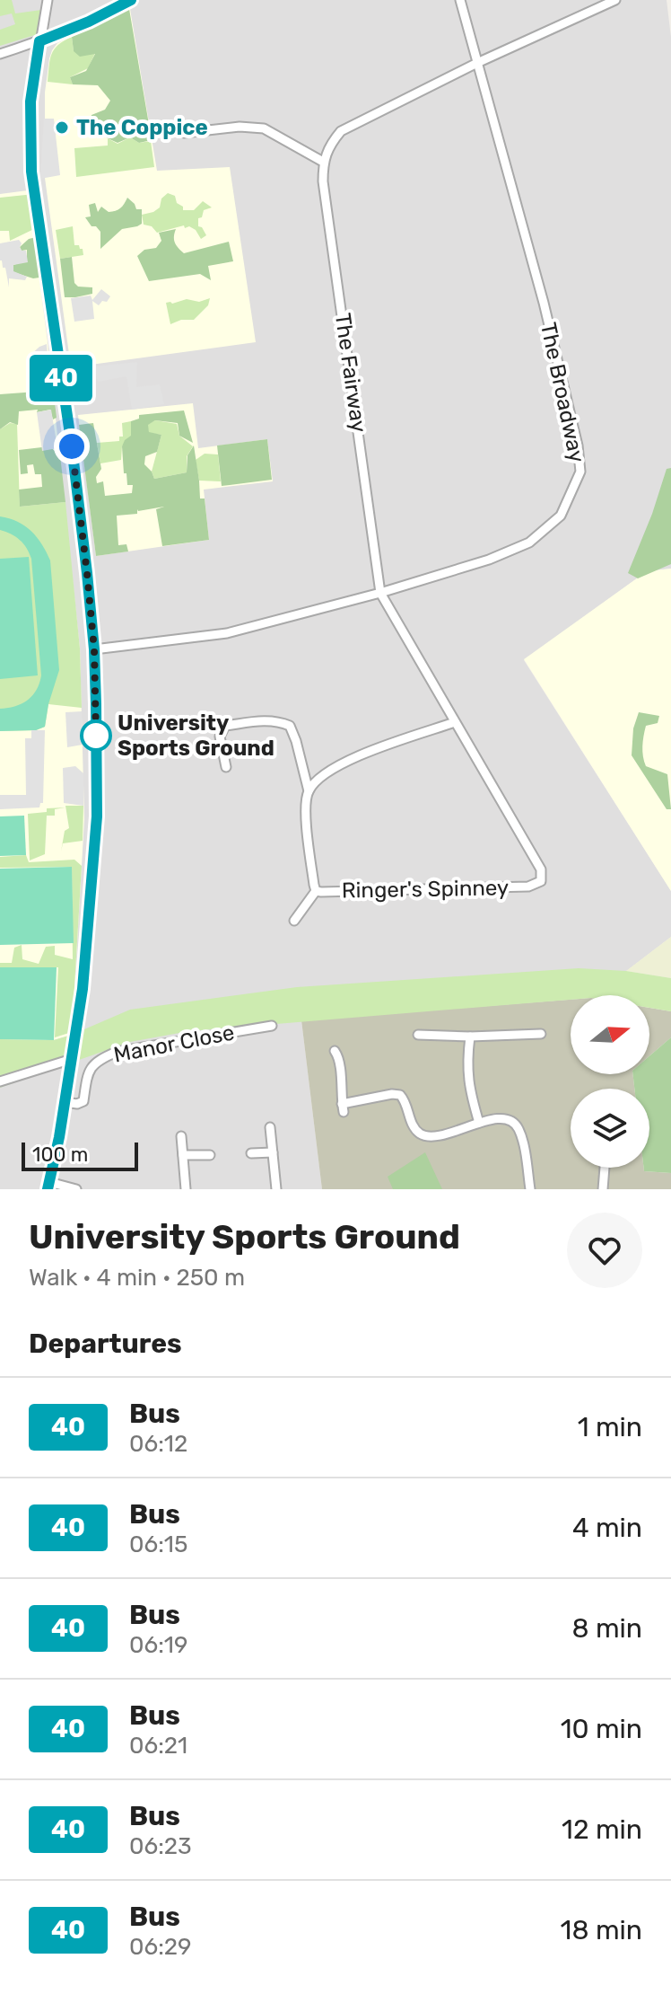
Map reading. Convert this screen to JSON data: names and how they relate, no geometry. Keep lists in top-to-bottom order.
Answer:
{
  "streets": {
    "street": [
      "The Fairway",
      "The Broadway",
      "Ringer's Spinney",
      "Manor Close"
    ]
  },
  "crossings": [
    ["The Fairway", "The Broadway"],
    ["The Fairway", "Ringer's Spinney"]
  ],
  "places": ["The Coppice", "University Sports Ground"],
  "lines": ["bus line 40"],
  "scale_bar": "100 m",
  "north": "right",
  "page": {
    "on_map": "40",
    "scale": "100 m",
    "heading": [
      ["University Sports Ground", "Walk · 4 min · 250 m"],
      "Departures"
    ],
    "list": [
      {
        "mark": "40",
        "name": "Bus",
        "note": "06:12",
        "value": "1 min"
      },
      {
        "mark": "40",
        "name": "Bus",
        "note": "06:15",
        "value": "4 min"
      },
      {
        "mark": "40",
        "name": "Bus",
        "note": "06:19",
        "value": "8 min"
      },
      {
        "mark": "40",
        "name": "Bus",
        "note": "06:21",
        "value": "10 min"
      },
      {
        "mark": "40",
        "name": "Bus",
        "note": "06:23",
        "value": "12 min"
      },
      {
        "mark": "40",
        "name": "Bus",
        "note": "06:29",
        "value": "18 min"
      }
    ]
  }
}
